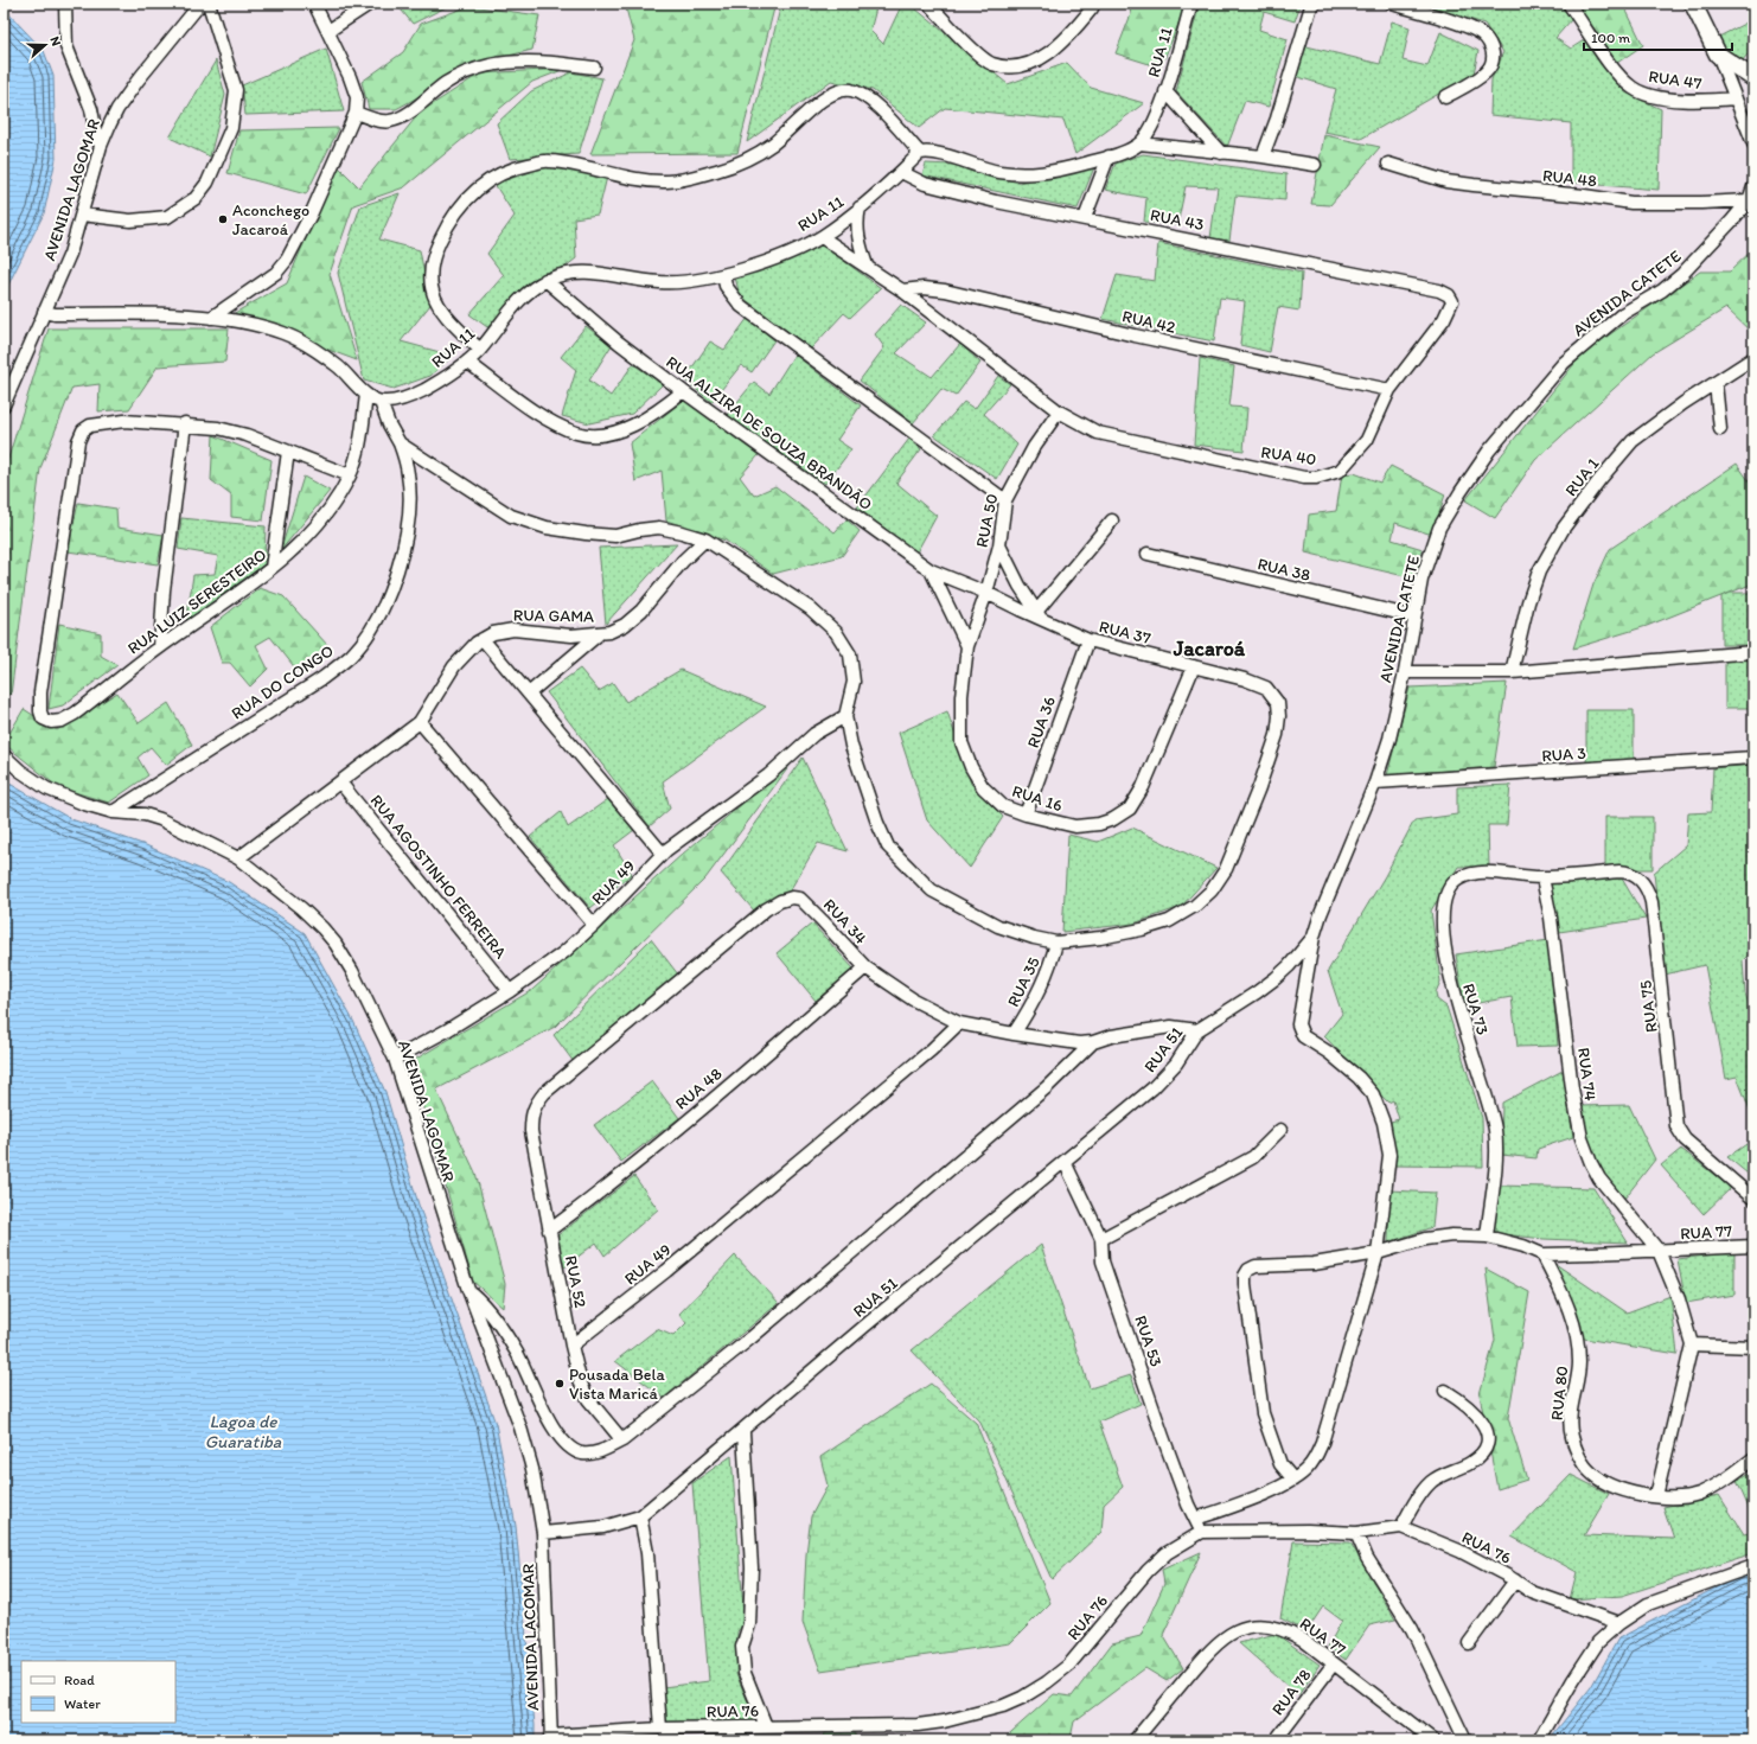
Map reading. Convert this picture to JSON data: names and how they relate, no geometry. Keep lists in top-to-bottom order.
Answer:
{
  "streets": {
    "street": [
      "RUA 11",
      "RUA 47",
      "RUA 48",
      "AVENIDA LAGOMAR",
      "RUA 43",
      "AVENIDA CATETE",
      "RUA 42",
      "RUA ALZIRA DE SOUZA BRANDÃO",
      "RUA 40",
      "RUA 1",
      "RUA 50",
      "RUA 38",
      "RUA LUIZ SERESTEIRO",
      "RUA GAMA",
      "RUA 37",
      "RUA DO CONGO",
      "RUA 36",
      "RUA 3",
      "RUA 16",
      "RUA AGOSTINHO FERREIRA",
      "RUA 49",
      "RUA 34",
      "RUA 35",
      "RUA 75",
      "RUA 73",
      "RUA 51",
      "RUA 74",
      "RUA 77",
      "RUA 52",
      "RUA 53",
      "RUA 80",
      "RUA 76",
      "AVENIDA LACOMAR",
      "RUA 78"
    ]
  },
  "crossings": [
    ["RUA 11", "RUA 43"],
    ["RUA 11", "RUA ALZIRA DE SOUZA BRANDÃO"],
    ["RUA 11", "RUA 40"],
    ["RUA 11", "RUA DO CONGO"],
    ["RUA 48", "AVENIDA CATETE"],
    ["RUA 48", "RUA 34"],
    ["RUA 48", "RUA 52"],
    ["AVENIDA LAGOMAR", "RUA GAMA"],
    ["AVENIDA LAGOMAR", "RUA DO CONGO"],
    ["AVENIDA LAGOMAR", "RUA 49"],
    ["AVENIDA LAGOMAR", "RUA 51"],
    ["AVENIDA LAGOMAR", "AVENIDA LACOMAR"],
    ["RUA 43", "RUA 40"],
    ["AVENIDA CATETE", "RUA 38"],
    ["AVENIDA CATETE", "RUA 3"],
    ["AVENIDA CATETE", "RUA 34"],
    ["AVENIDA CATETE", "RUA 51"],
    ["RUA 42", "RUA 40"],
    ["RUA ALZIRA DE SOUZA BRANDÃO", "RUA 50"],
    ["RUA ALZIRA DE SOUZA BRANDÃO", "RUA 37"],
    ["RUA ALZIRA DE SOUZA BRANDÃO", "RUA 16"],
    ["RUA 40", "RUA 50"],
    ["RUA 50", "RUA 37"],
    ["RUA 50", "RUA 16"],
    ["RUA GAMA", "RUA AGOSTINHO FERREIRA"],
    ["RUA 37", "RUA 36"],
    ["RUA 37", "RUA 16"],
    ["RUA 37", "RUA 35"],
    ["RUA 36", "RUA 16"],
    ["RUA AGOSTINHO FERREIRA", "RUA 49"],
    ["RUA 49", "RUA 34"],
    ["RUA 49", "RUA 52"],
    ["RUA 34", "RUA 35"],
    ["RUA 34", "RUA 51"],
    ["RUA 34", "RUA 52"],
    ["RUA 75", "RUA 73"],
    ["RUA 75", "RUA 74"],
    ["RUA 73", "RUA 74"],
    ["RUA 51", "RUA 53"],
    ["RUA 51", "AVENIDA LACOMAR"],
    ["RUA 74", "RUA 77"],
    ["RUA 77", "RUA 78"],
    ["RUA 53", "RUA 76"],
    ["RUA 76", "AVENIDA LACOMAR"]
  ],
  "districts": ["Jacaroá"],
  "water": ["Lagoa de Guaratiba"],
  "places": ["Aconchego Jacaroá", "Pousada Bela Vista Maricá"],
  "legend": ["Road", "Water"],
  "scale_bar": "100 m",
  "north": "right"
}
